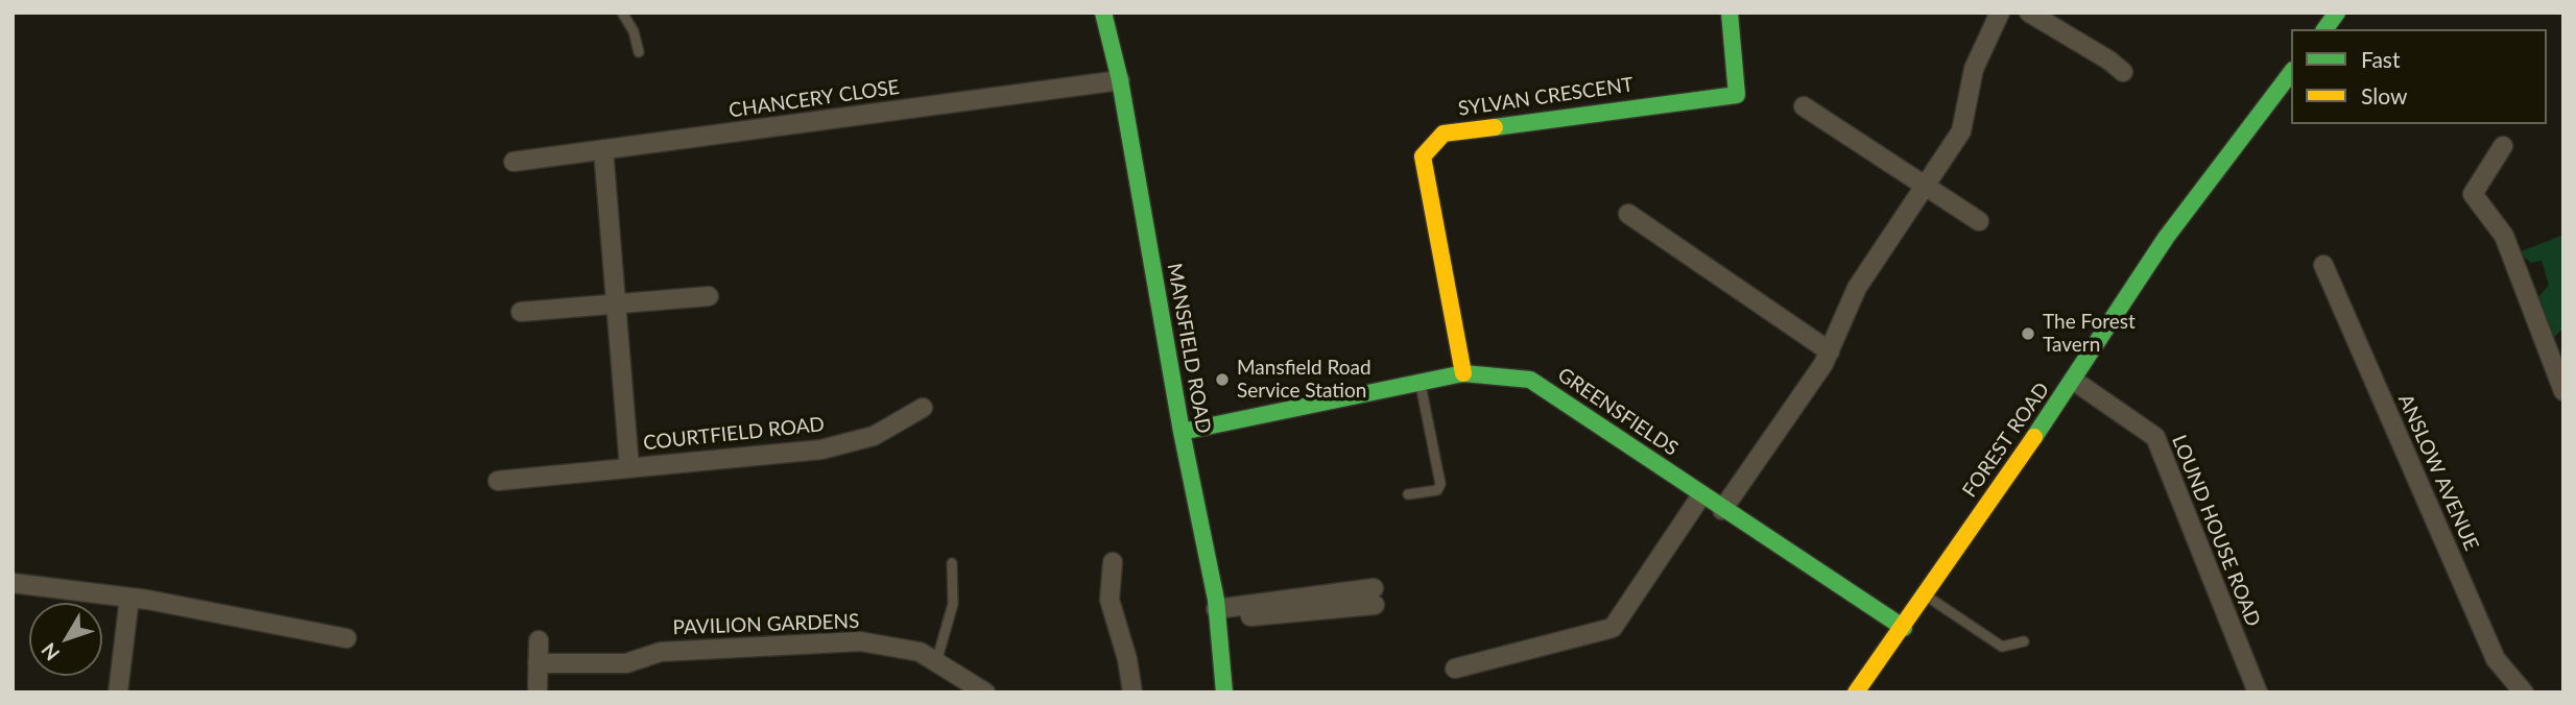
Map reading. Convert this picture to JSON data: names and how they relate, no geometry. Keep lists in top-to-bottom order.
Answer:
{
  "streets": {
    "street": [
      "SYLVAN CRESCENT",
      "CHANCERY CLOSE",
      "MANSFIELD ROAD",
      "GREENSFIELDS",
      "COURTFIELD ROAD",
      "FOREST ROAD",
      "ANSLOW AVENUE",
      "LOUND HOUSE ROAD",
      "PAVILION GARDENS"
    ]
  },
  "crossings": [
    ["SYLVAN CRESCENT", "GREENSFIELDS"],
    ["CHANCERY CLOSE", "MANSFIELD ROAD"],
    ["CHANCERY CLOSE", "COURTFIELD ROAD"],
    ["MANSFIELD ROAD", "GREENSFIELDS"],
    ["GREENSFIELDS", "FOREST ROAD"],
    ["FOREST ROAD", "LOUND HOUSE ROAD"]
  ],
  "places": ["The Forest Tavern", "Mansfield Road Service Station"],
  "legend": ["Fast", "Slow"],
  "north": "bottom left"
}
